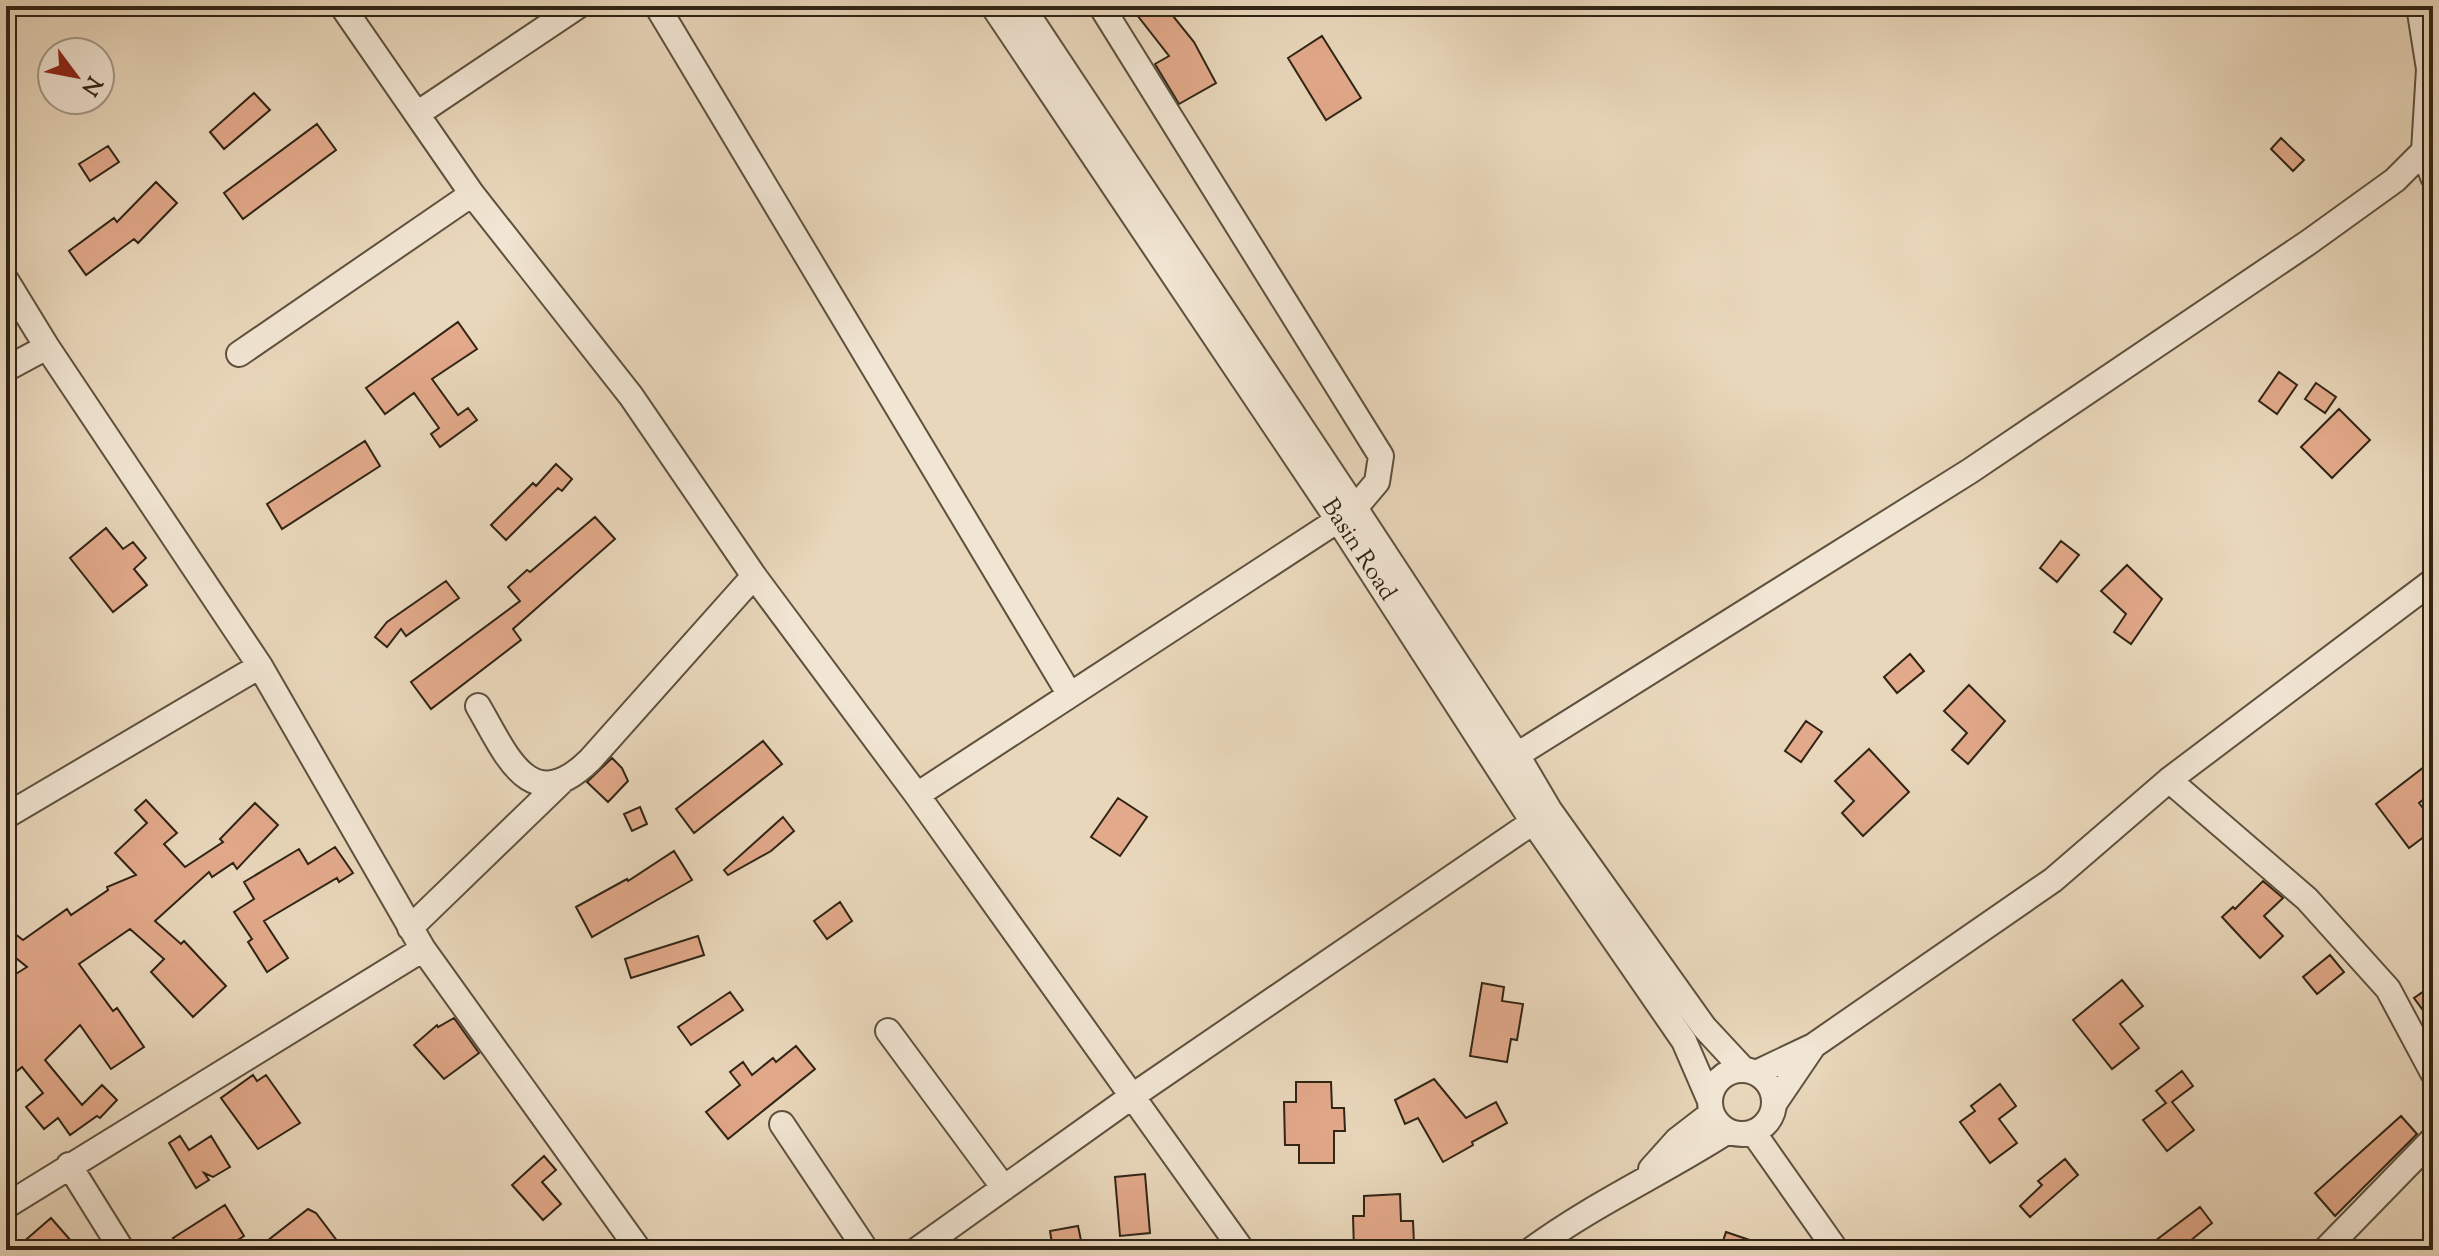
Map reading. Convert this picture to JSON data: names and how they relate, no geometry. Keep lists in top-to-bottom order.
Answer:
{
  "streets": {
    "street": ["Basin Road"]
  },
  "north": "bottom right"
}
